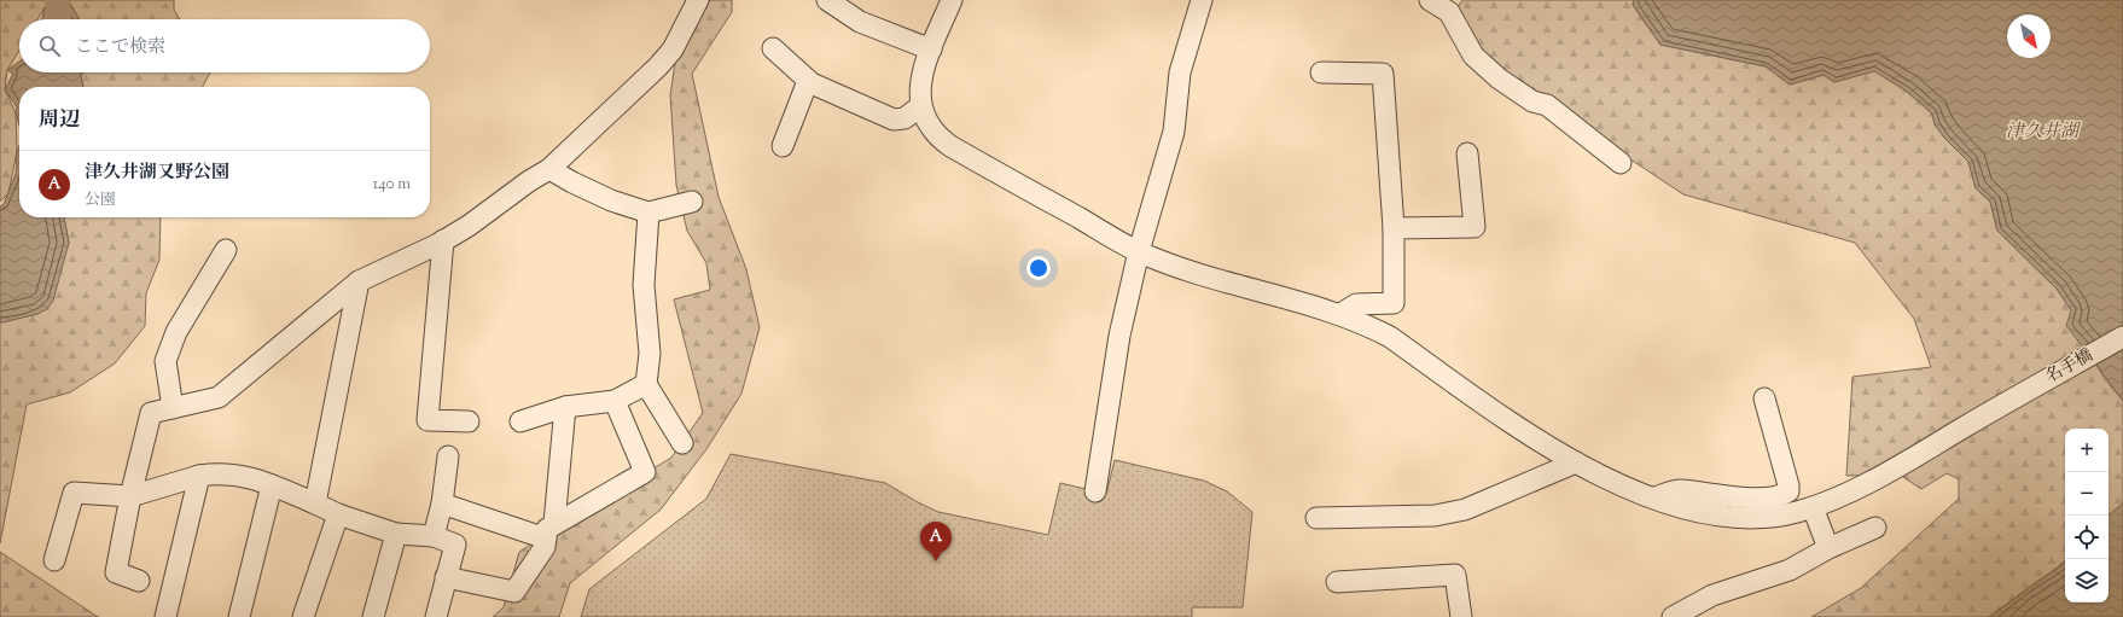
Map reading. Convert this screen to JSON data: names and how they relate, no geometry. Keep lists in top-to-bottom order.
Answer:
{
  "streets": {
    "street": ["名手橋"]
  },
  "water": ["津久井湖"],
  "north": "bottom right",
  "page": {
    "search": "ここで検索",
    "heading": "周辺",
    "list": [
      {
        "mark": "A",
        "name": "津久井湖又野公園",
        "note": "公園",
        "value": "140 m"
      }
    ],
    "map_buttons": ["+", "−"],
    "pins": "A"
  }
}
